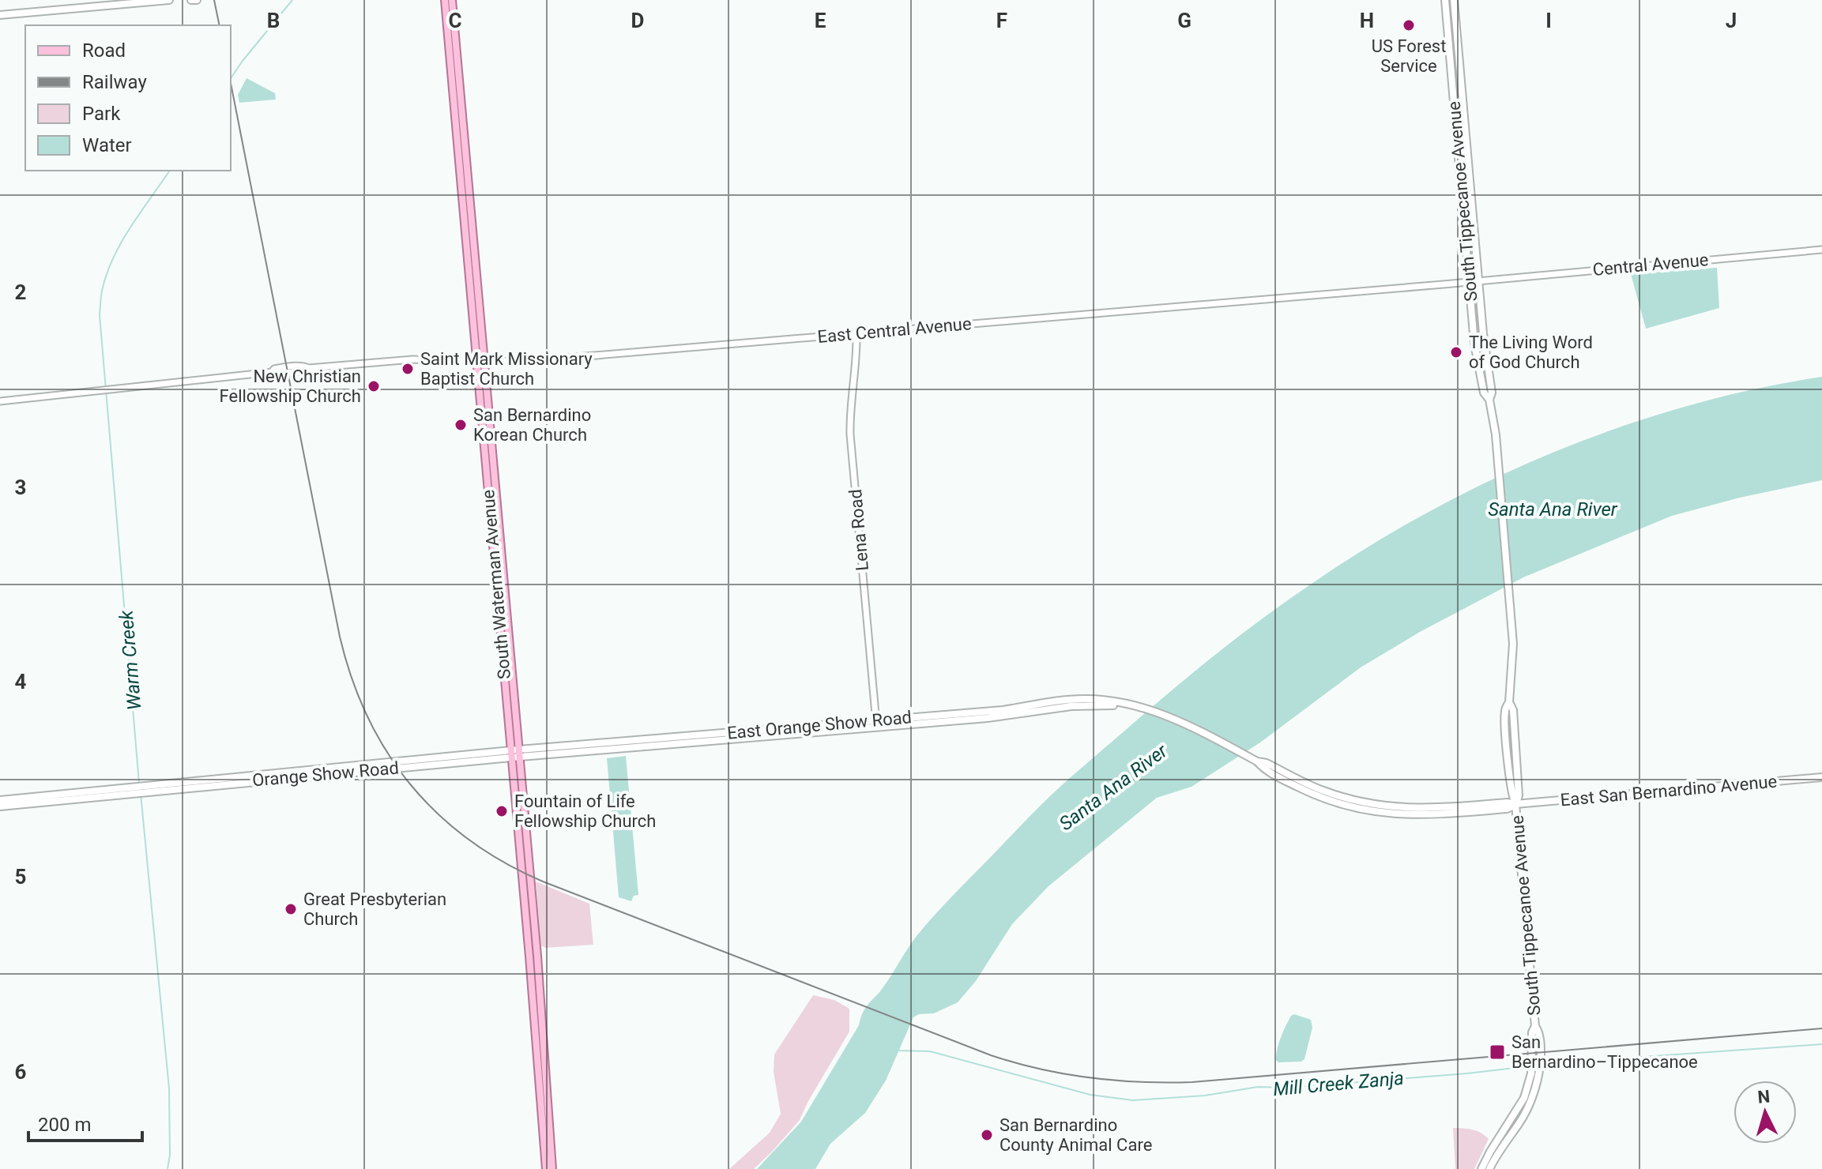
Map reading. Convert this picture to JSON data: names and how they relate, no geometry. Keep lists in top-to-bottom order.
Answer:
{
  "streets": {
    "main road": [
      "South Tippecanoe Avenue",
      "South Waterman Avenue",
      "East Orange Show Road",
      "Orange Show Road",
      "East San Bernardino Avenue"
    ],
    "street": ["Central Avenue", "East Central Avenue", "Lena Road"]
  },
  "crossings": [
    ["South Tippecanoe Avenue", "Central Avenue"],
    ["South Tippecanoe Avenue", "East Central Avenue"],
    ["South Tippecanoe Avenue", "East Orange Show Road"],
    ["South Tippecanoe Avenue", "East San Bernardino Avenue"],
    ["Central Avenue", "East Central Avenue"],
    ["East Central Avenue", "Lena Road"],
    ["East Central Avenue", "South Waterman Avenue"],
    ["Lena Road", "East Orange Show Road"],
    ["South Waterman Avenue", "East Orange Show Road"],
    ["South Waterman Avenue", "Orange Show Road"],
    ["East Orange Show Road", "Orange Show Road"],
    ["East Orange Show Road", "East San Bernardino Avenue"]
  ],
  "water": ["Santa Ana River", "Warm Creek", "Mill Creek Zanja"],
  "places": {
    "other": [
      "US Forest Service",
      "The Living Word of God Church",
      "Saint Mark Missionary Baptist Church",
      "New Christian Fellowship Church",
      "San Bernardino Korean Church",
      "Fountain of Life Fellowship Church",
      "Great Presbyterian Church",
      "San Bernardino County Animal Care"
    ],
    "transit": ["San Bernardino–Tippecanoe"]
  },
  "legend": [
    "Road",
    "Railway",
    "Park",
    "Water"
  ],
  "scale_bar": "200 m",
  "north": "top",
  "grid": {
    "columns": [
      "B",
      "C",
      "D",
      "E",
      "F",
      "G",
      "H",
      "I",
      "J"
    ],
    "rows": [
      "2",
      "3",
      "4",
      "5",
      "6"
    ]
  }
}
